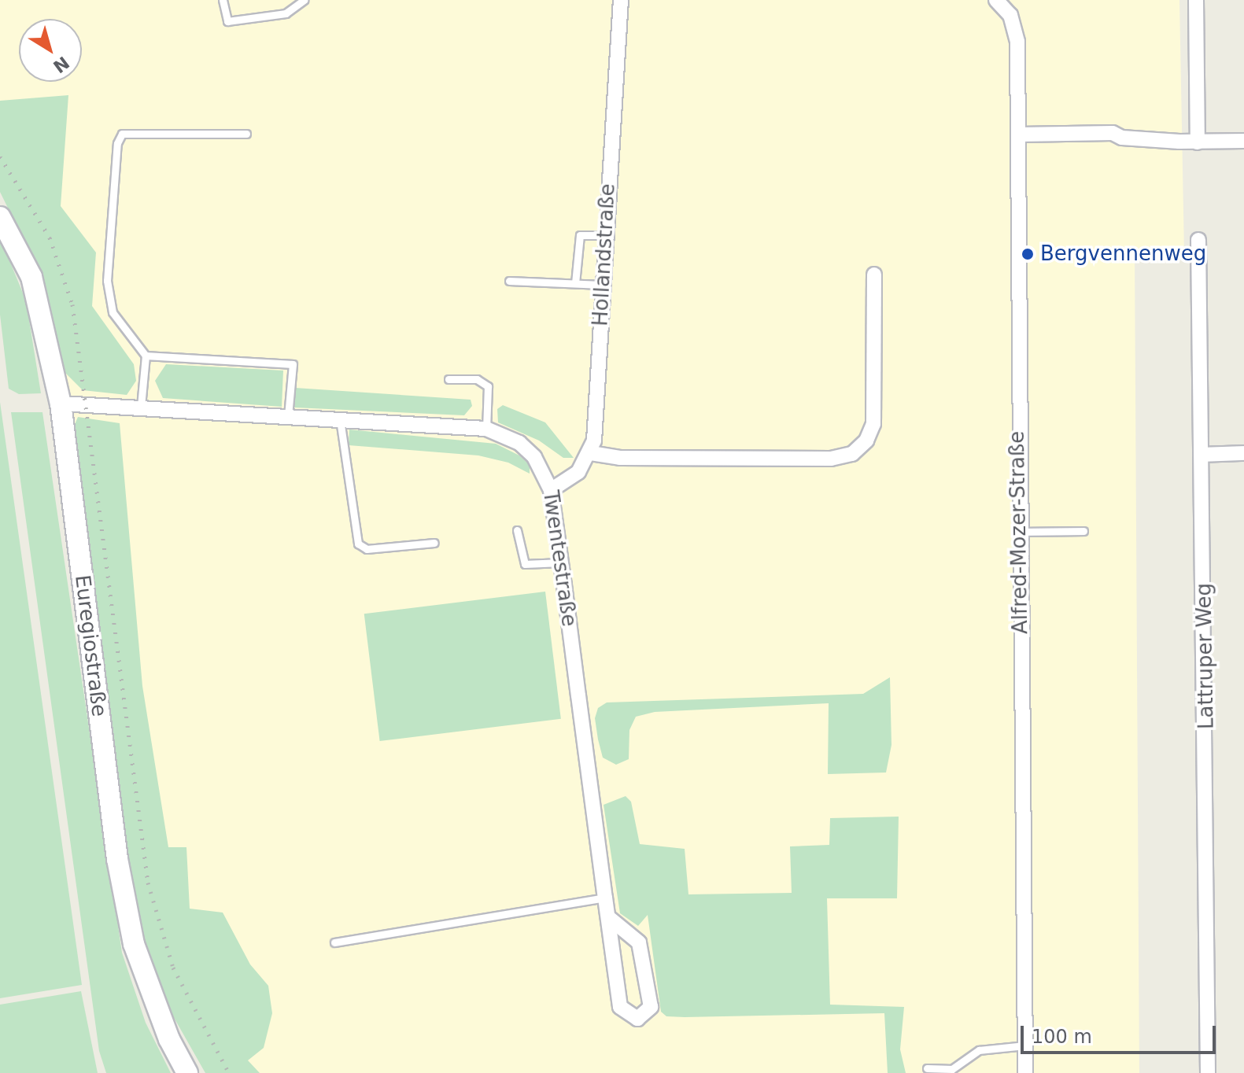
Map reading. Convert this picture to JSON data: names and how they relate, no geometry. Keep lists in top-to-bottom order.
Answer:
{
  "streets": {
    "main road": ["Euregiostraße"],
    "street": [
      "Hollandstraße",
      "Alfred-Mozer-Straße",
      "Twentestraße",
      "Lattruper Weg"
    ]
  },
  "crossings": [
    ["Twentestraße", "Euregiostraße"]
  ],
  "places": ["Bergvennenweg"],
  "scale_bar": "100 m",
  "north": "bottom right"
}
